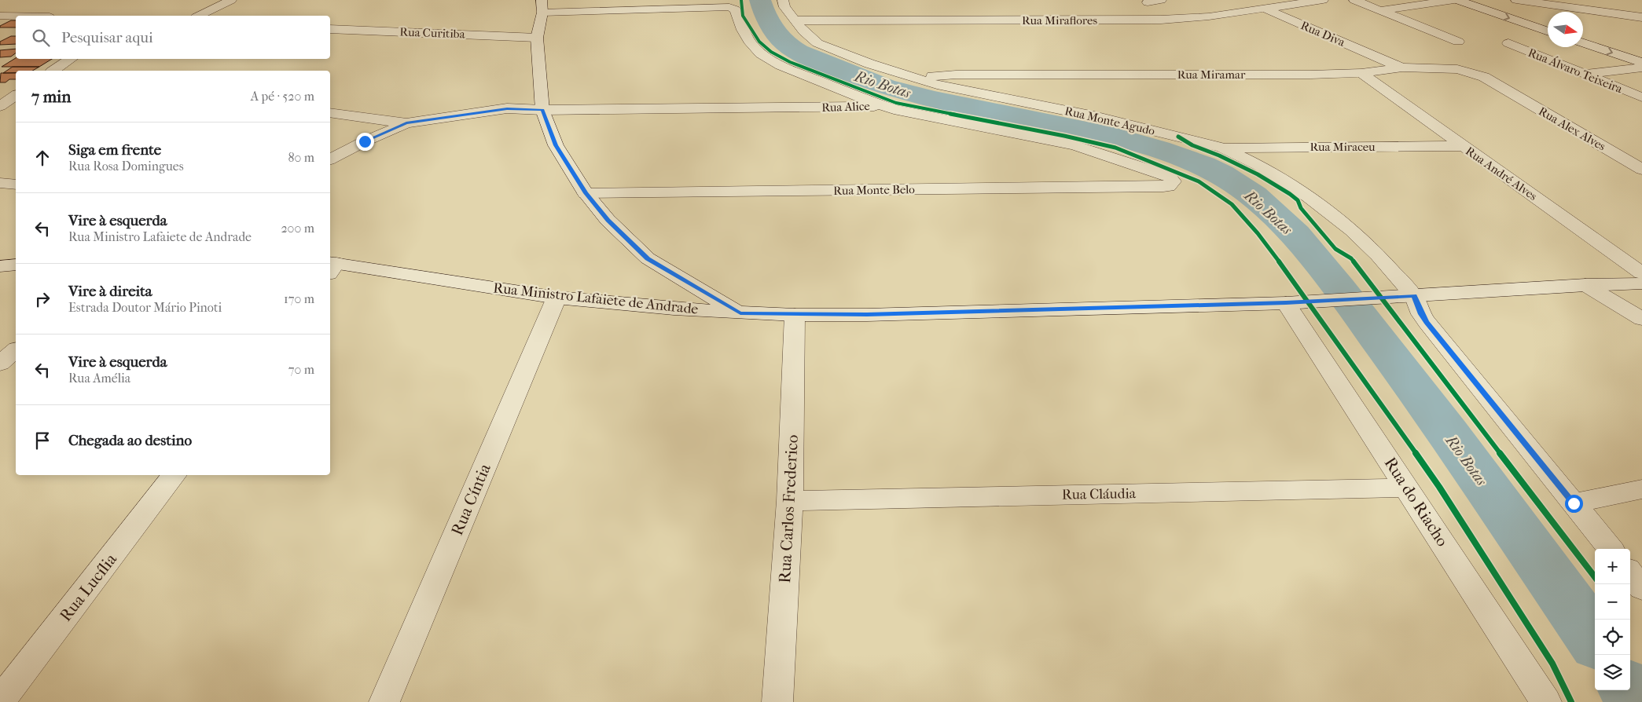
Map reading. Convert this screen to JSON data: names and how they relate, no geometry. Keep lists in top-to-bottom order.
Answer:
{
  "streets": {
    "street": [
      "Rua Miraflores",
      "Rua Curitiba",
      "Rua Diva",
      "Rua Álvaro Teixeira",
      "Rua Miramar",
      "Rua Alice",
      "Rua Monte Agudo",
      "Rua Alex Alves",
      "Rua Miraceu",
      "Rua André Alves",
      "Rua Monte Belo",
      "Rua Ministro Lafaiete de Andrade",
      "Rua Cláudia",
      "Rua Cíntia",
      "Rua do Riacho",
      "Rua Carlos Frederico",
      "Rua Lucília"
    ]
  },
  "crossings": [
    ["Rua Miraflores", "Rua Diva"],
    ["Rua Miraflores", "Rua Monte Agudo"],
    ["Rua Diva", "Rua Miramar"],
    ["Rua Miramar", "Rua Monte Agudo"],
    ["Rua Miramar", "Rua Alex Alves"],
    ["Rua Miramar", "Rua André Alves"],
    ["Rua Alice", "Rua Monte Belo"],
    ["Rua Monte Agudo", "Rua Miraceu"],
    ["Rua Monte Agudo", "Rua Ministro Lafaiete de Andrade"],
    ["Rua Miraceu", "Rua André Alves"],
    ["Rua Ministro Lafaiete de Andrade", "Rua Cíntia"],
    ["Rua Ministro Lafaiete de Andrade", "Rua do Riacho"],
    ["Rua Ministro Lafaiete de Andrade", "Rua Carlos Frederico"],
    ["Rua Cláudia", "Rua do Riacho"],
    ["Rua Cláudia", "Rua Carlos Frederico"]
  ],
  "water": ["Rio Botas"],
  "north": "right",
  "page": {
    "search": "Pesquisar aqui",
    "heading": ["7 min", "A pé · 520 m"],
    "list": [
      ["Siga em frente", "Rua Rosa Domingues", "80 m"],
      ["Vire à esquerda", "Rua Ministro Lafaiete de Andrade", "200 m"],
      ["Vire à direita", "Estrada Doutor Mário Pinoti", "170 m"],
      ["Vire à esquerda", "Rua Amélia", "70 m"],
      "Chegada ao destino"
    ],
    "map_buttons": ["+", "−"]
  }
}
